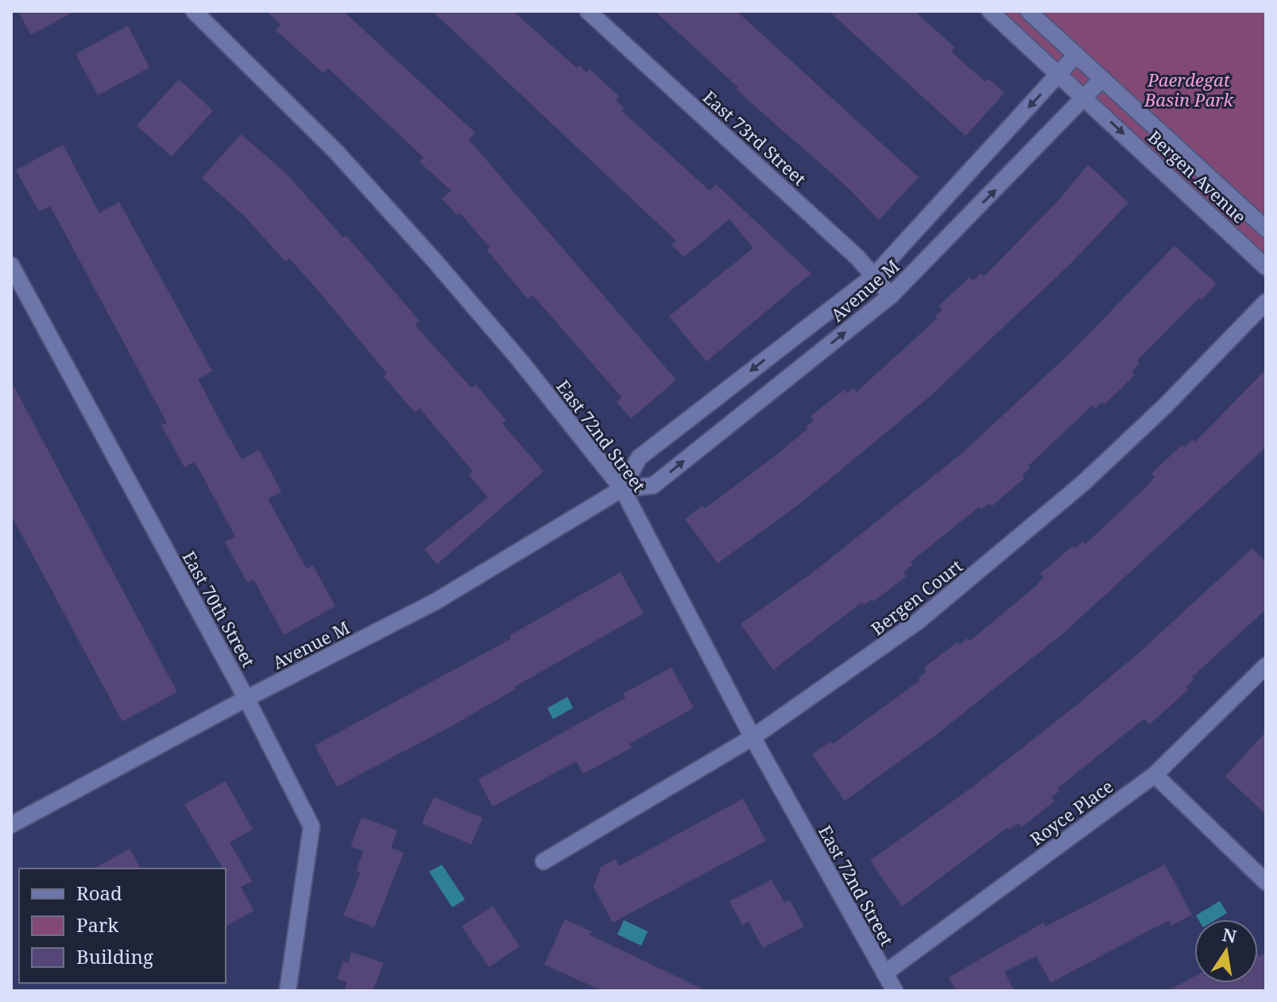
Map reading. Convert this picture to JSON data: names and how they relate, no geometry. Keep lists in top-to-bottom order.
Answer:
{
  "streets": {
    "street": [
      "East 73rd Street",
      "Bergen Avenue",
      "Avenue M",
      "East 72nd Street",
      "Bergen Court",
      "East 70th Street",
      "Royce Place"
    ]
  },
  "crossings": [
    ["East 73rd Street", "Avenue M"],
    ["Bergen Avenue", "Avenue M"],
    ["Avenue M", "East 72nd Street"],
    ["Avenue M", "East 70th Street"],
    ["East 72nd Street", "Bergen Court"],
    ["East 72nd Street", "Royce Place"]
  ],
  "parks": ["Paerdegat Basin Park"],
  "legend": ["Road", "Park", "Building"],
  "north": "top"
}
